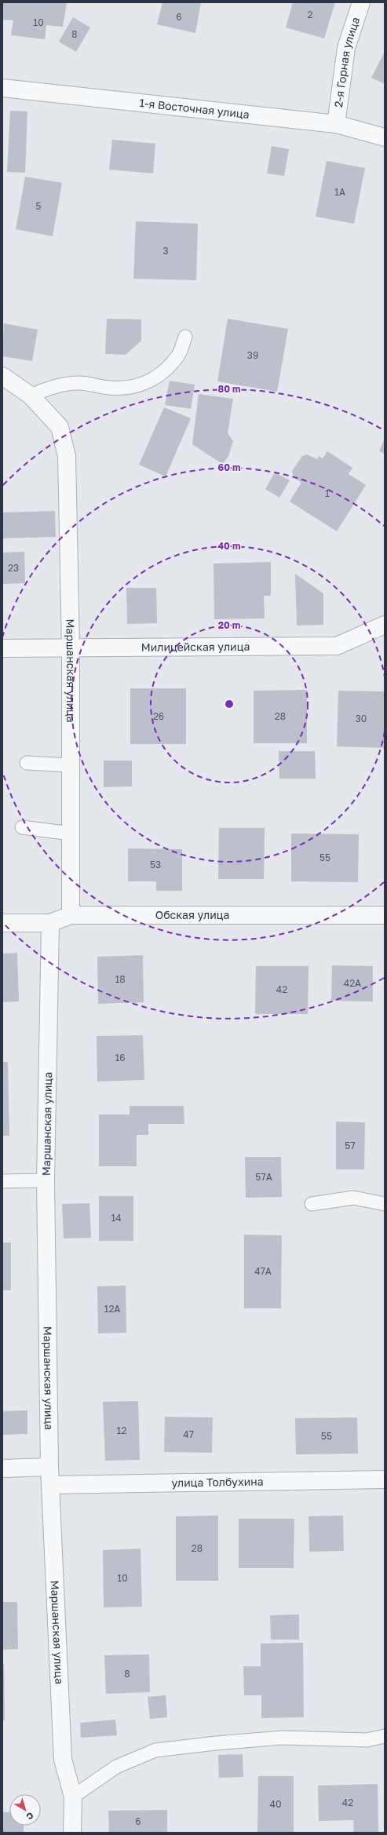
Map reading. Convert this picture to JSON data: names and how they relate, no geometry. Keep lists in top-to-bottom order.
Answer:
{
  "streets": {
    "street": [
      "2-я Горная улица",
      "1-я Восточная улица",
      "Милицейская улица",
      "Маршанская улица",
      "Обская улица",
      "улица Толбухина"
    ]
  },
  "crossings": [
    ["2-я Горная улица", "1-я Восточная улица"],
    ["Милицейская улица", "Маршанская улица"],
    ["Маршанская улица", "Обская улица"],
    ["Маршанская улица", "улица Толбухина"]
  ],
  "house_numbers": [
    "2",
    "6",
    "10",
    "8",
    "1А",
    "5",
    "3",
    "39",
    "1",
    "23",
    "26",
    "28",
    "30",
    "55",
    "53",
    "18",
    "42А",
    "42",
    "16",
    "57",
    "57А",
    "14",
    "47А",
    "12А",
    "12",
    "47",
    "55",
    "28",
    "10",
    "8",
    "42",
    "40",
    "6"
  ],
  "north": "bottom right",
  "rings": [
    "80 m",
    "60 m",
    "40 m",
    "20 m"
  ]
}
